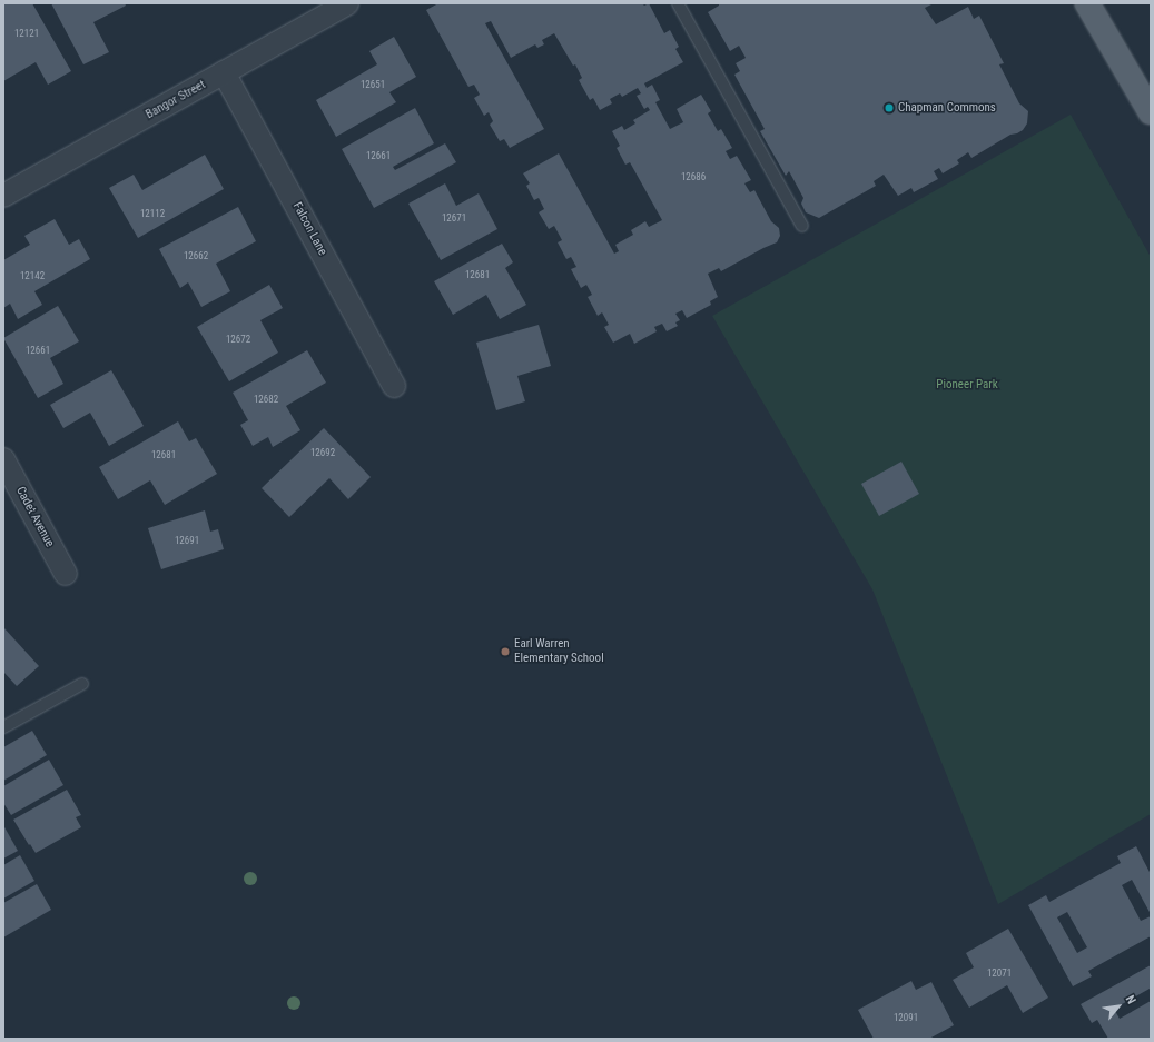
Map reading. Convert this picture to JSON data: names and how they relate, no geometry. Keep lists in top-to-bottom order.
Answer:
{
  "streets": {
    "street": ["Bangor Street", "Falcon Lane", "Cadet Avenue"]
  },
  "crossings": [
    ["Bangor Street", "Falcon Lane"]
  ],
  "parks": ["Pioneer Park"],
  "places": ["Chapman Commons", "Earl Warren Elementary School"],
  "house_numbers": [
    "12121",
    "12651",
    "12661",
    "12686",
    "12112",
    "12671",
    "12662",
    "12681",
    "12142",
    "12672",
    "12661",
    "12682",
    "12692",
    "12681",
    "12691",
    "12071",
    "12091"
  ],
  "north": "top right"
}
